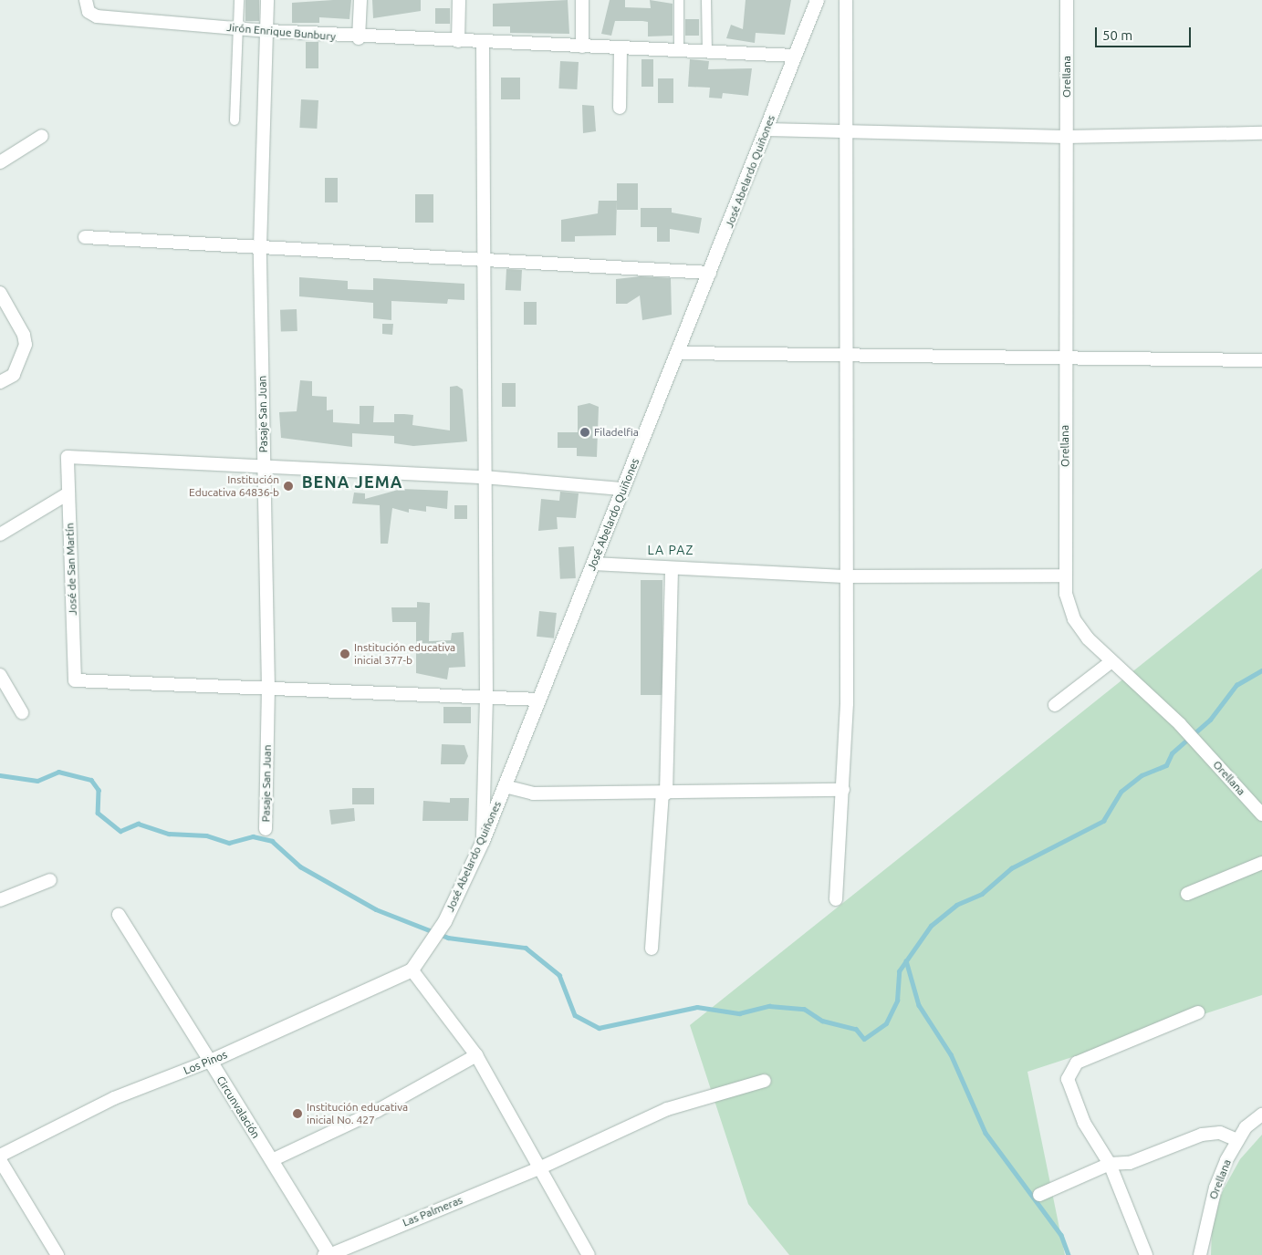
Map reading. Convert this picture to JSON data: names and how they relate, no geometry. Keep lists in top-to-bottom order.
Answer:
{
  "streets": {
    "street": [
      "Jirón Enrique Bunbury",
      "Orellana",
      "José Abelardo Quiñones",
      "Pasaje San Juan",
      "José de San Martín",
      "Los Pinos",
      "Circunvalación",
      "Las Palmeras"
    ]
  },
  "crossings": [
    ["Jirón Enrique Bunbury", "José Abelardo Quiñones"],
    ["Jirón Enrique Bunbury", "Pasaje San Juan"],
    ["José Abelardo Quiñones", "Los Pinos"],
    ["Pasaje San Juan", "José de San Martín"],
    ["Los Pinos", "Circunvalación"],
    ["Circunvalación", "Las Palmeras"]
  ],
  "districts": ["BENA JEMA", "LA PAZ"],
  "places": [
    "Filadelfia",
    "Institución Educativa 64836-b",
    "Institución educativa inicial 377-b",
    "Institución educativa inicial No. 427"
  ],
  "scale_bar": "50 m"
}
